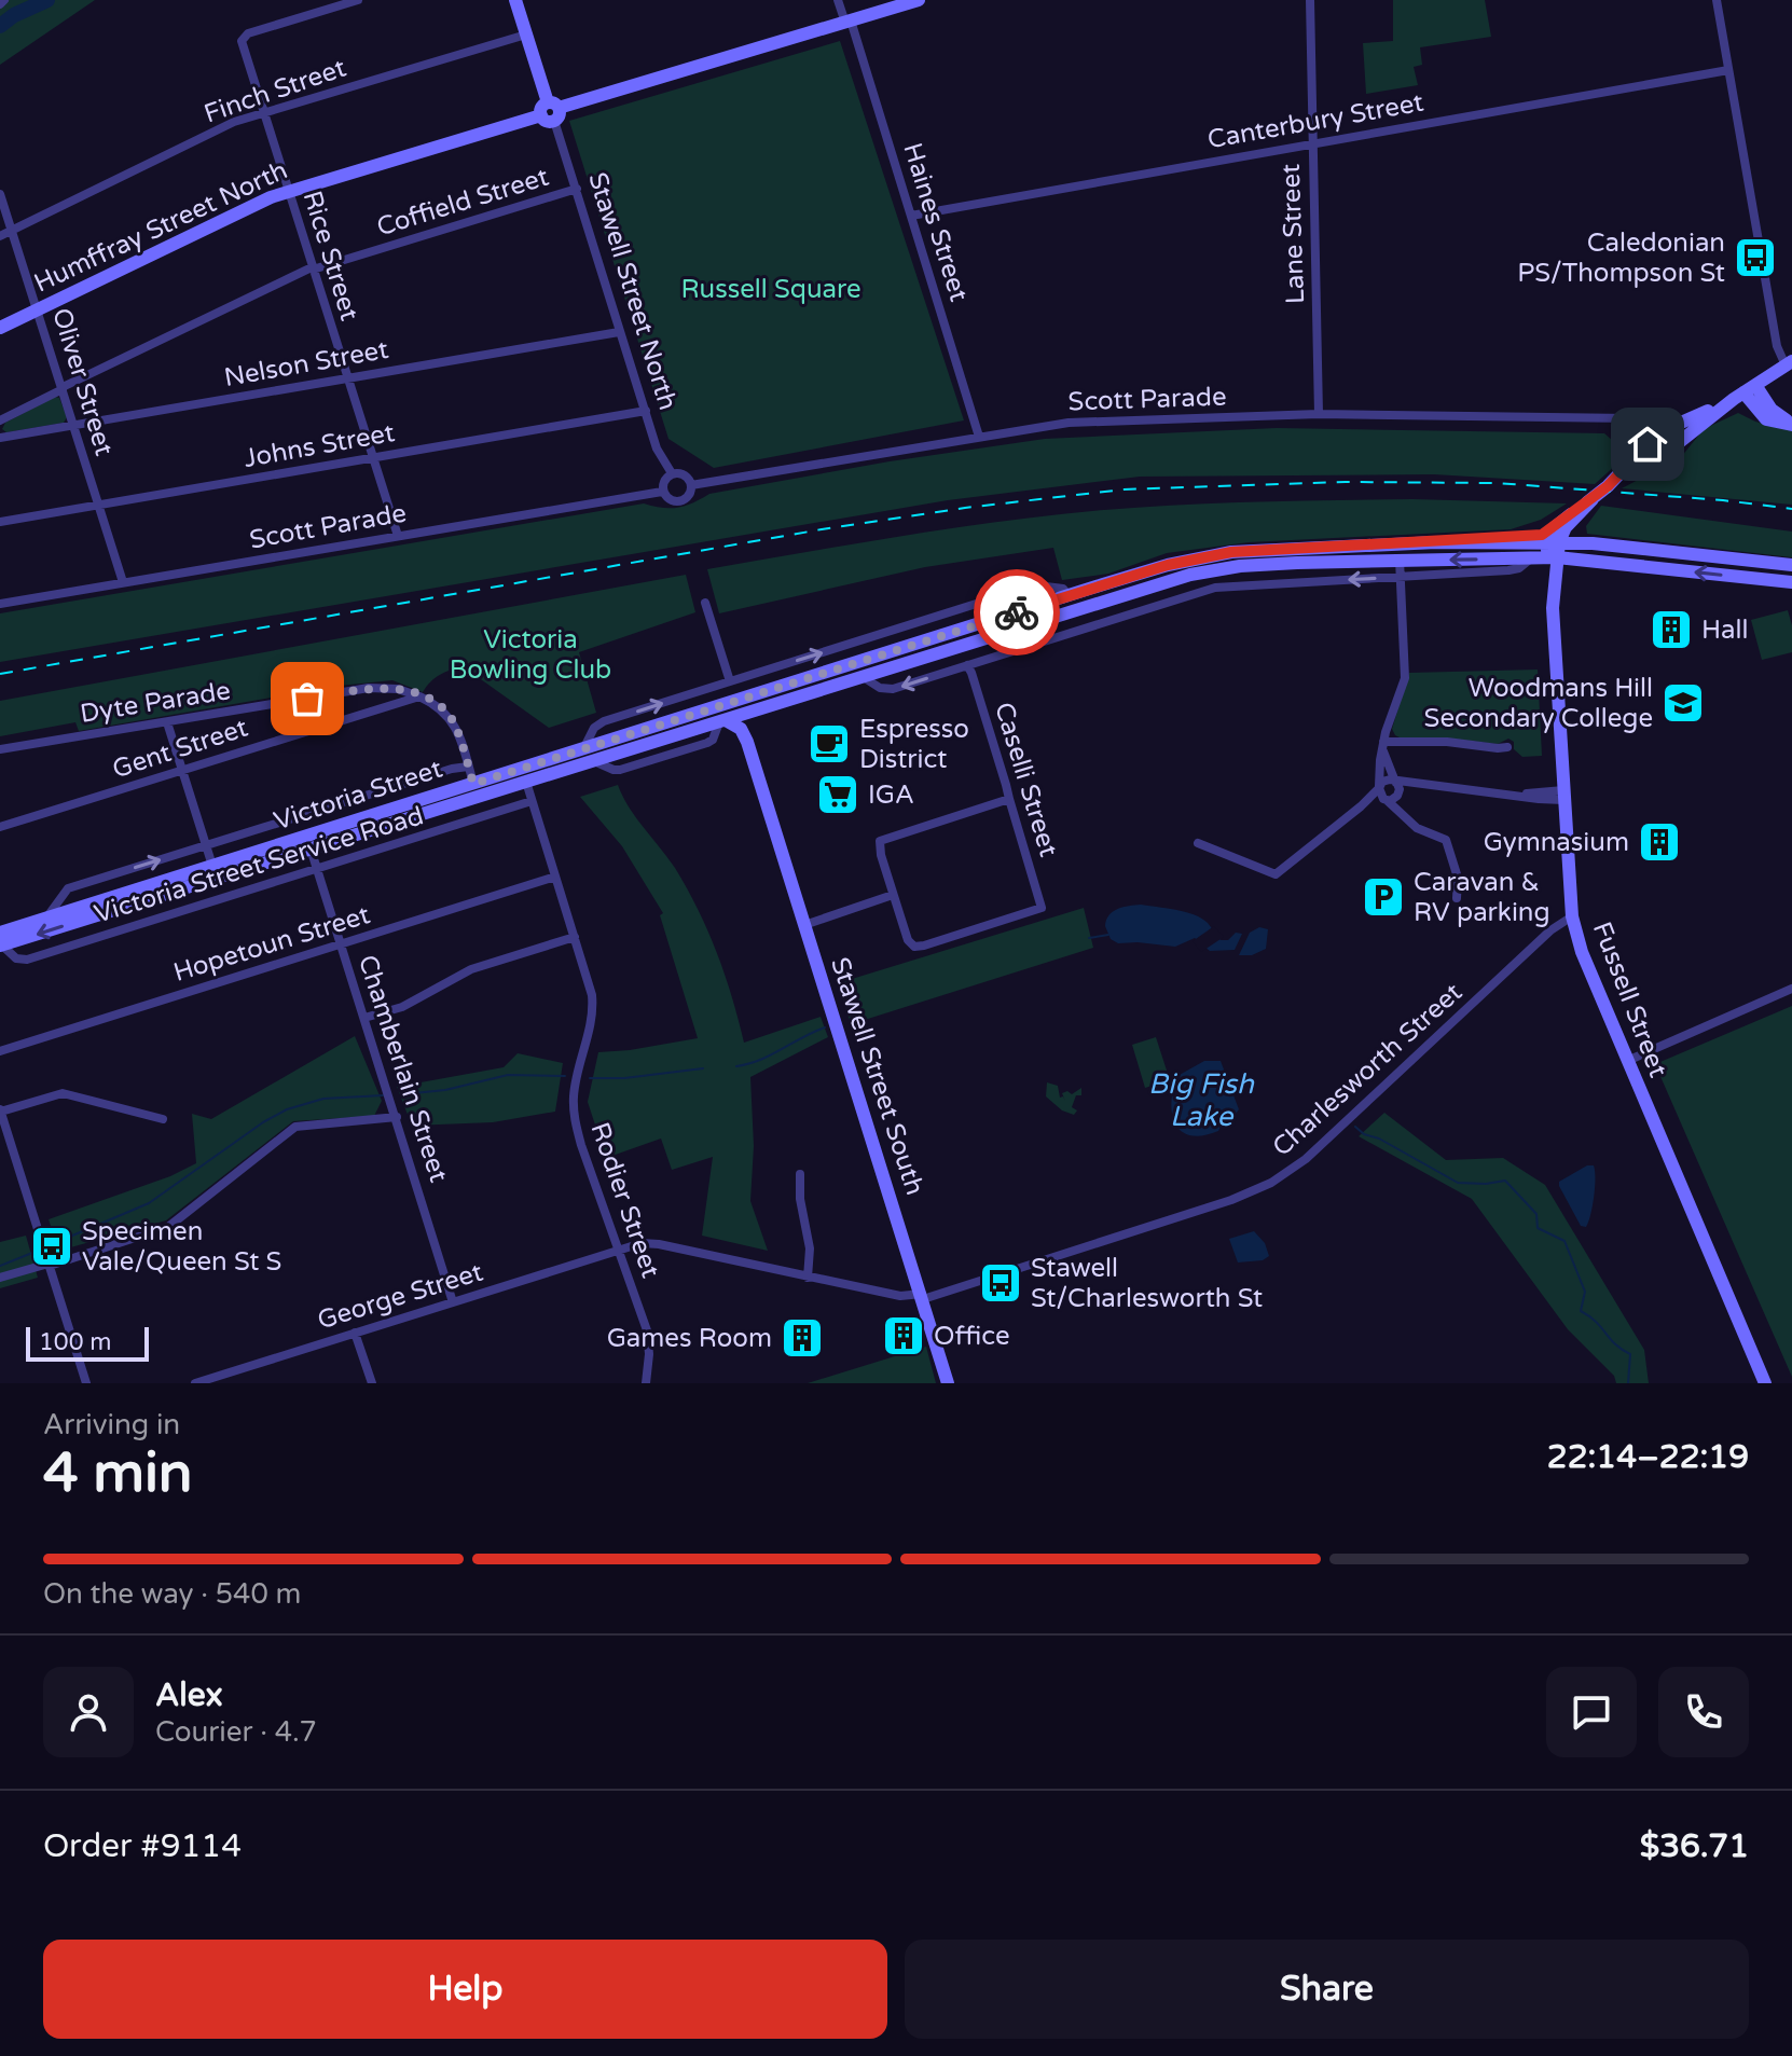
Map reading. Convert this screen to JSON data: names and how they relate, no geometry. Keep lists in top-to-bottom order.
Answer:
{
  "streets": {
    "main road": [
      "Humffray Street North",
      "Stawell Street North",
      "Victoria Street",
      "Fussell Street",
      "Stawell Street South"
    ],
    "street": [
      "Finch Street",
      "Canterbury Street",
      "Coffield Street",
      "Haines Street",
      "Lane Street",
      "Rice Street",
      "Nelson Street",
      "Oliver Street",
      "Scott Parade",
      "Johns Street",
      "Dyte Parade",
      "Gent Street",
      "Caselli Street",
      "Victoria Street Service Road",
      "Hopetoun Street",
      "Chamberlain Street",
      "Charlesworth Street",
      "Rodier Street",
      "George Street"
    ]
  },
  "crossings": [
    ["Finch Street", "Rice Street"],
    ["Finch Street", "Stawell Street North"],
    ["Finch Street", "Oliver Street"],
    ["Canterbury Street", "Haines Street"],
    ["Canterbury Street", "Lane Street"],
    ["Coffield Street", "Rice Street"],
    ["Coffield Street", "Stawell Street North"],
    ["Coffield Street", "Oliver Street"],
    ["Haines Street", "Humffray Street North"],
    ["Haines Street", "Scott Parade"],
    ["Humffray Street North", "Rice Street"],
    ["Humffray Street North", "Stawell Street North"],
    ["Humffray Street North", "Oliver Street"],
    ["Lane Street", "Scott Parade"],
    ["Rice Street", "Nelson Street"],
    ["Rice Street", "Scott Parade"],
    ["Rice Street", "Johns Street"],
    ["Stawell Street North", "Nelson Street"],
    ["Stawell Street North", "Scott Parade"],
    ["Stawell Street North", "Johns Street"],
    ["Nelson Street", "Oliver Street"],
    ["Oliver Street", "Scott Parade"],
    ["Oliver Street", "Johns Street"],
    ["Dyte Parade", "Gent Street"],
    ["Victoria Street", "Victoria Street Service Road"],
    ["Victoria Street", "Fussell Street"],
    ["Victoria Street", "Chamberlain Street"],
    ["Victoria Street", "Stawell Street South"],
    ["Victoria Street", "Rodier Street"],
    ["Victoria Street Service Road", "Chamberlain Street"],
    ["Victoria Street Service Road", "Rodier Street"],
    ["Hopetoun Street", "Chamberlain Street"],
    ["Hopetoun Street", "Rodier Street"],
    ["Fussell Street", "Charlesworth Street"],
    ["Chamberlain Street", "George Street"],
    ["Charlesworth Street", "Stawell Street South"],
    ["Charlesworth Street", "Rodier Street"],
    ["Charlesworth Street", "George Street"],
    ["Rodier Street", "George Street"]
  ],
  "water": ["Big Fish Lake"],
  "parks": ["Russell Square", "Victoria Bowling Club"],
  "places": {
    "bus stop": ["Caledonian PS/Thompson St", "Specimen Vale/Queen St S", "Stawell St/Charlesworth St"],
    "building": [
      "Hall",
      "Gymnasium",
      "Office",
      "Games Room"
    ],
    "school or university": ["Woodmans Hill Secondary College"],
    "cafe": ["Espresso District"],
    "supermarket": ["IGA"],
    "parking": ["Caravan & RV parking"]
  },
  "scale_bar": "100 m",
  "page": {
    "scale": "100 m",
    "heading": ["4 min", "Arriving in", "22:14–22:19"],
    "panel": [
      "Alex",
      "Courier · 4.7",
      "Order #9114",
      "$36.71"
    ],
    "bar": "On the way · 540 m",
    "buttons": ["Help", "Share"]
  }
}
